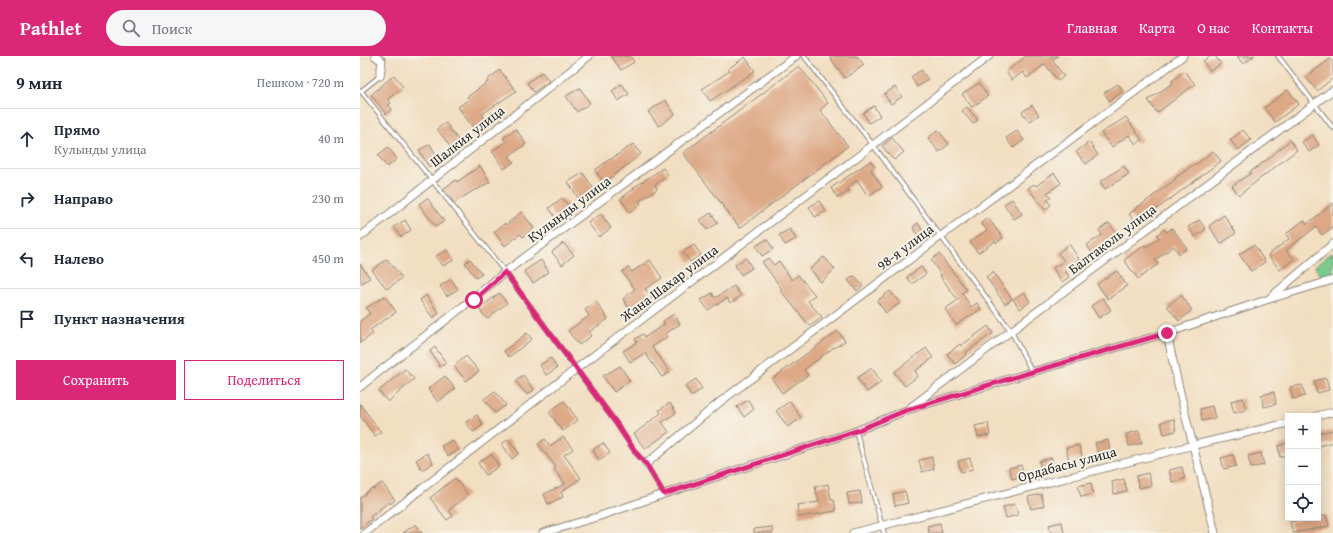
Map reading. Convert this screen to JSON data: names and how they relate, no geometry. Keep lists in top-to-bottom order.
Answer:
{
  "streets": {
    "street": [
      "Шалкия улица",
      "Кулынды улица",
      "Балтаколь улица",
      "98-я улица",
      "Жана Шахар улица",
      "Ордабасы улица"
    ]
  },
  "page": {
    "header": "Pathlet",
    "search": "Поиск",
    "nav": [
      "Главная",
      "Карта",
      "О нас",
      "Контакты"
    ],
    "heading": ["9 мин", "Пешком · 720 m"],
    "list": [
      ["Прямо", "Кулынды улица", "40 m"],
      ["Направо", "230 m"],
      ["Налево", "450 m"],
      "Пункт назначения"
    ],
    "buttons": ["Сохранить", "Поделиться"],
    "map_buttons": ["+", "−"]
  }
}
